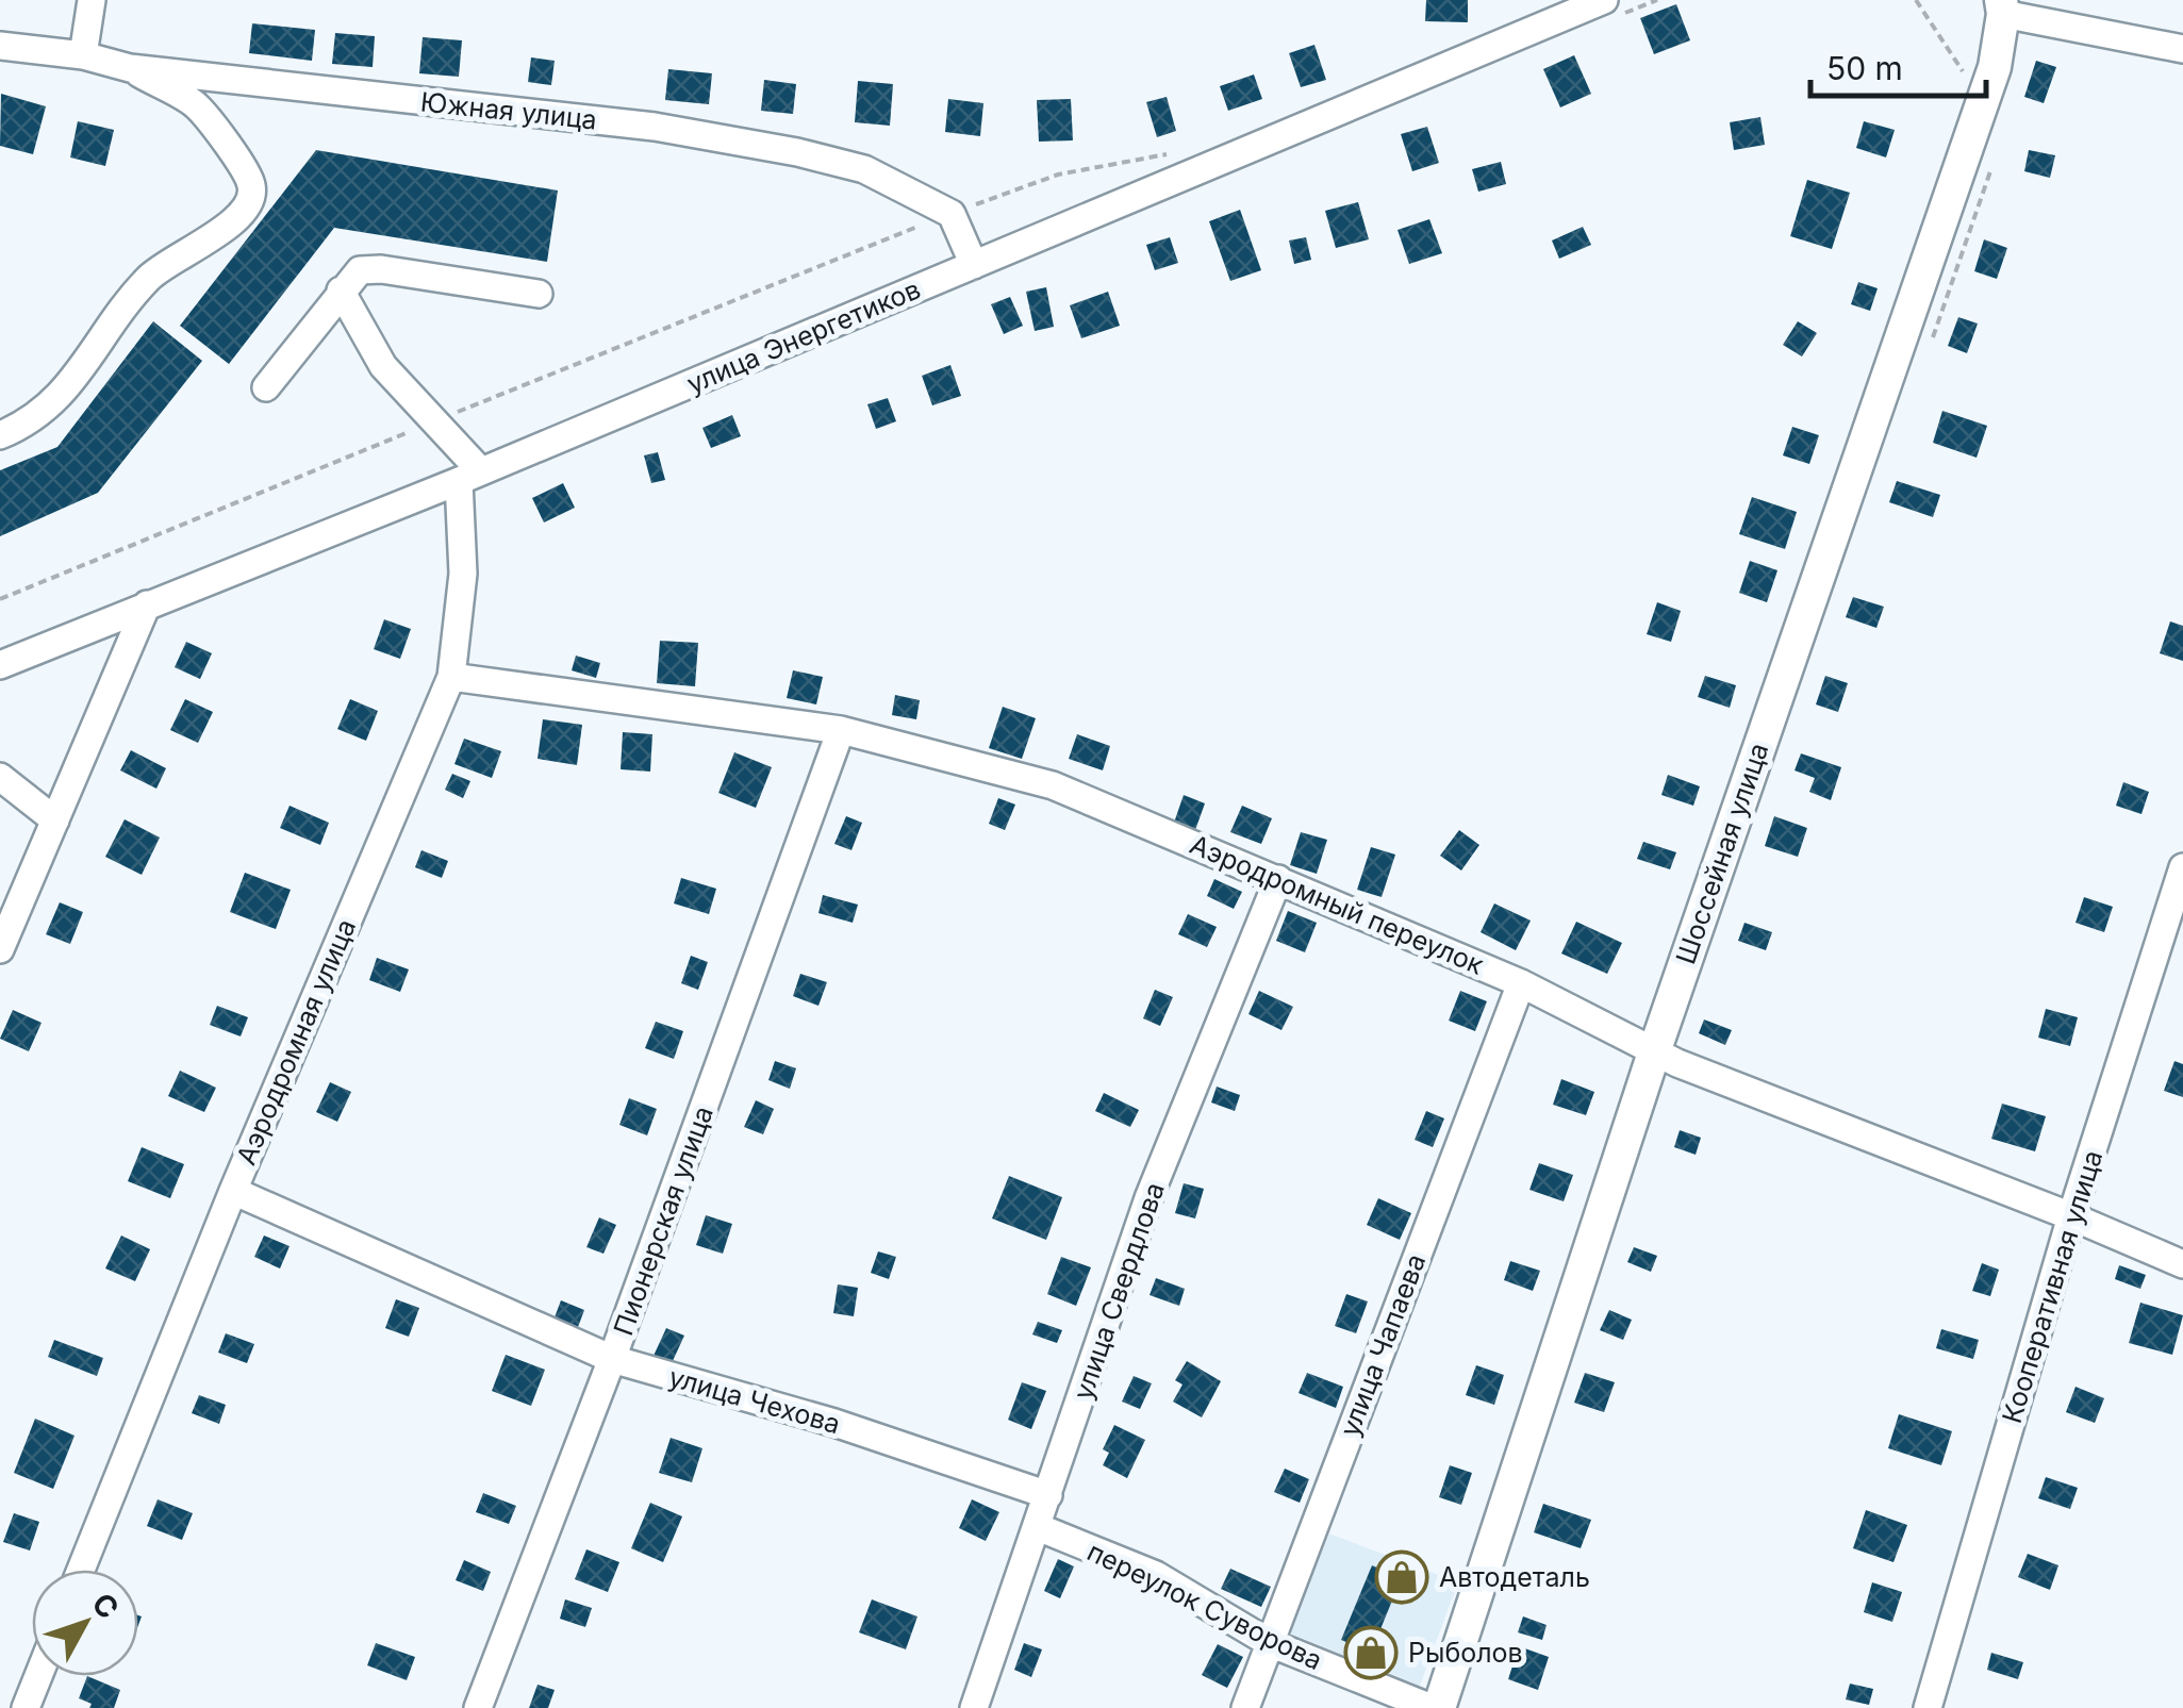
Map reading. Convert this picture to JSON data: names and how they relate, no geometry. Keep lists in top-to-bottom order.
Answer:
{
  "streets": {
    "main road": ["Шоссейная улица"],
    "street": [
      "Южная улица",
      "улица Энергетиков",
      "Аэродромный переулок",
      "Аэродромная улица",
      "Пионерская улица",
      "Кооперативная улица",
      "улица Свердлова",
      "улица Чапаева",
      "улица Чехова",
      "переулок Суворова"
    ]
  },
  "crossings": [
    ["улица Энергетиков", "Аэродромная улица"],
    ["Шоссейная улица", "Аэродромный переулок"],
    ["Шоссейная улица", "переулок Суворова"],
    ["Аэродромный переулок", "Аэродромная улица"],
    ["Аэродромный переулок", "Пионерская улица"],
    ["Аэродромный переулок", "Кооперативная улица"],
    ["Аэродромный переулок", "улица Свердлова"],
    ["Аэродромный переулок", "улица Чапаева"],
    ["Аэродромная улица", "улица Чехова"],
    ["Пионерская улица", "улица Чехова"],
    ["улица Свердлова", "улица Чехова"],
    ["улица Свердлова", "переулок Суворова"],
    ["улица Чапаева", "переулок Суворова"]
  ],
  "places": {
    "shop": ["Автодеталь", "Рыболов"]
  },
  "scale_bar": "50 m",
  "north": "top right"
}
